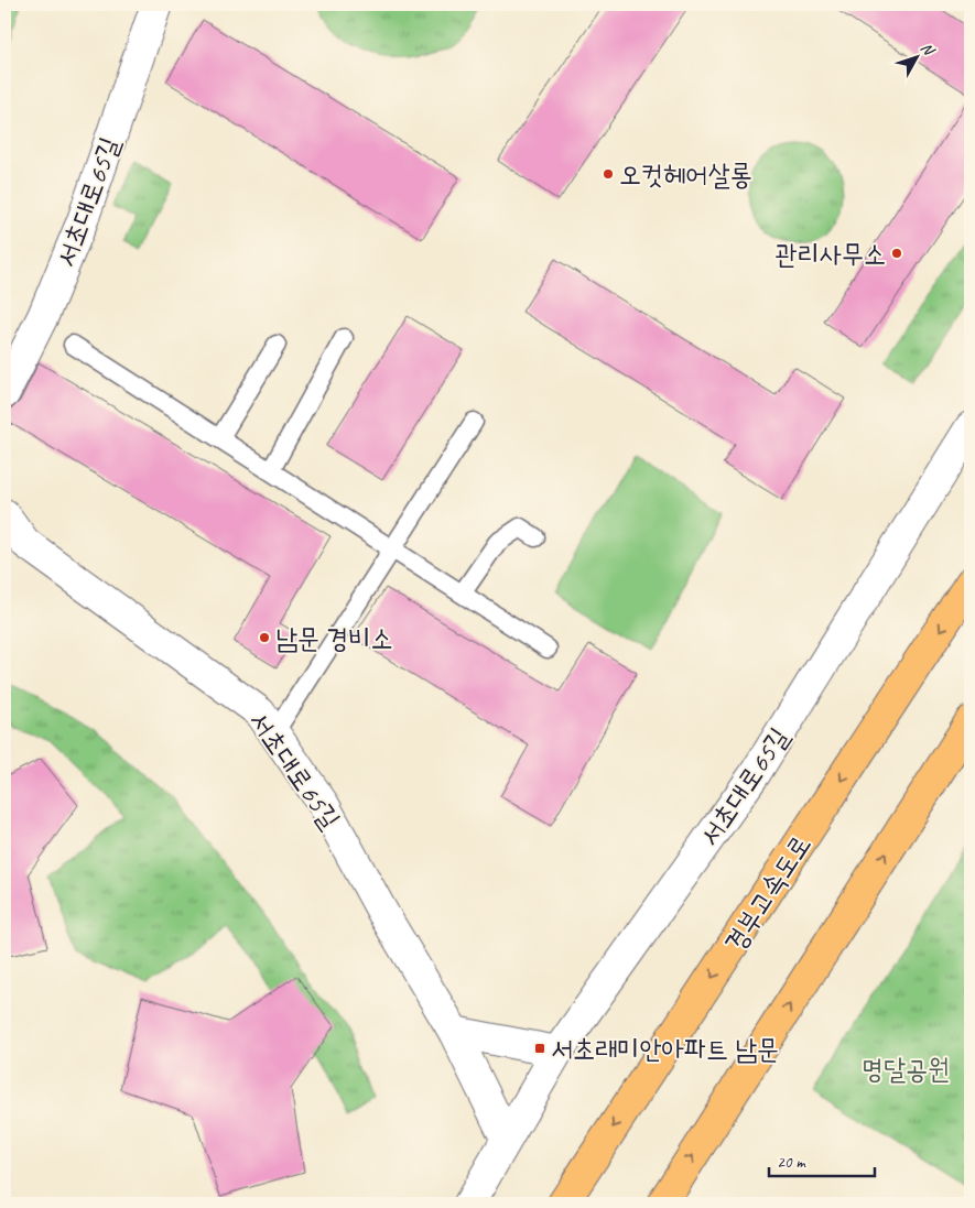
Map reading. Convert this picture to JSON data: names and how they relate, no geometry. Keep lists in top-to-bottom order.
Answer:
{
  "streets": {
    "highway": ["경부고속도로"],
    "street": ["서초대로65길"]
  },
  "parks": ["명달공원"],
  "places": {
    "other": ["오컷헤어살롱", "관리사무소", "남문 경비소"],
    "transit": ["서초래미안아파트 남문"]
  },
  "scale_bar": "20 m",
  "north": "top right"
}
